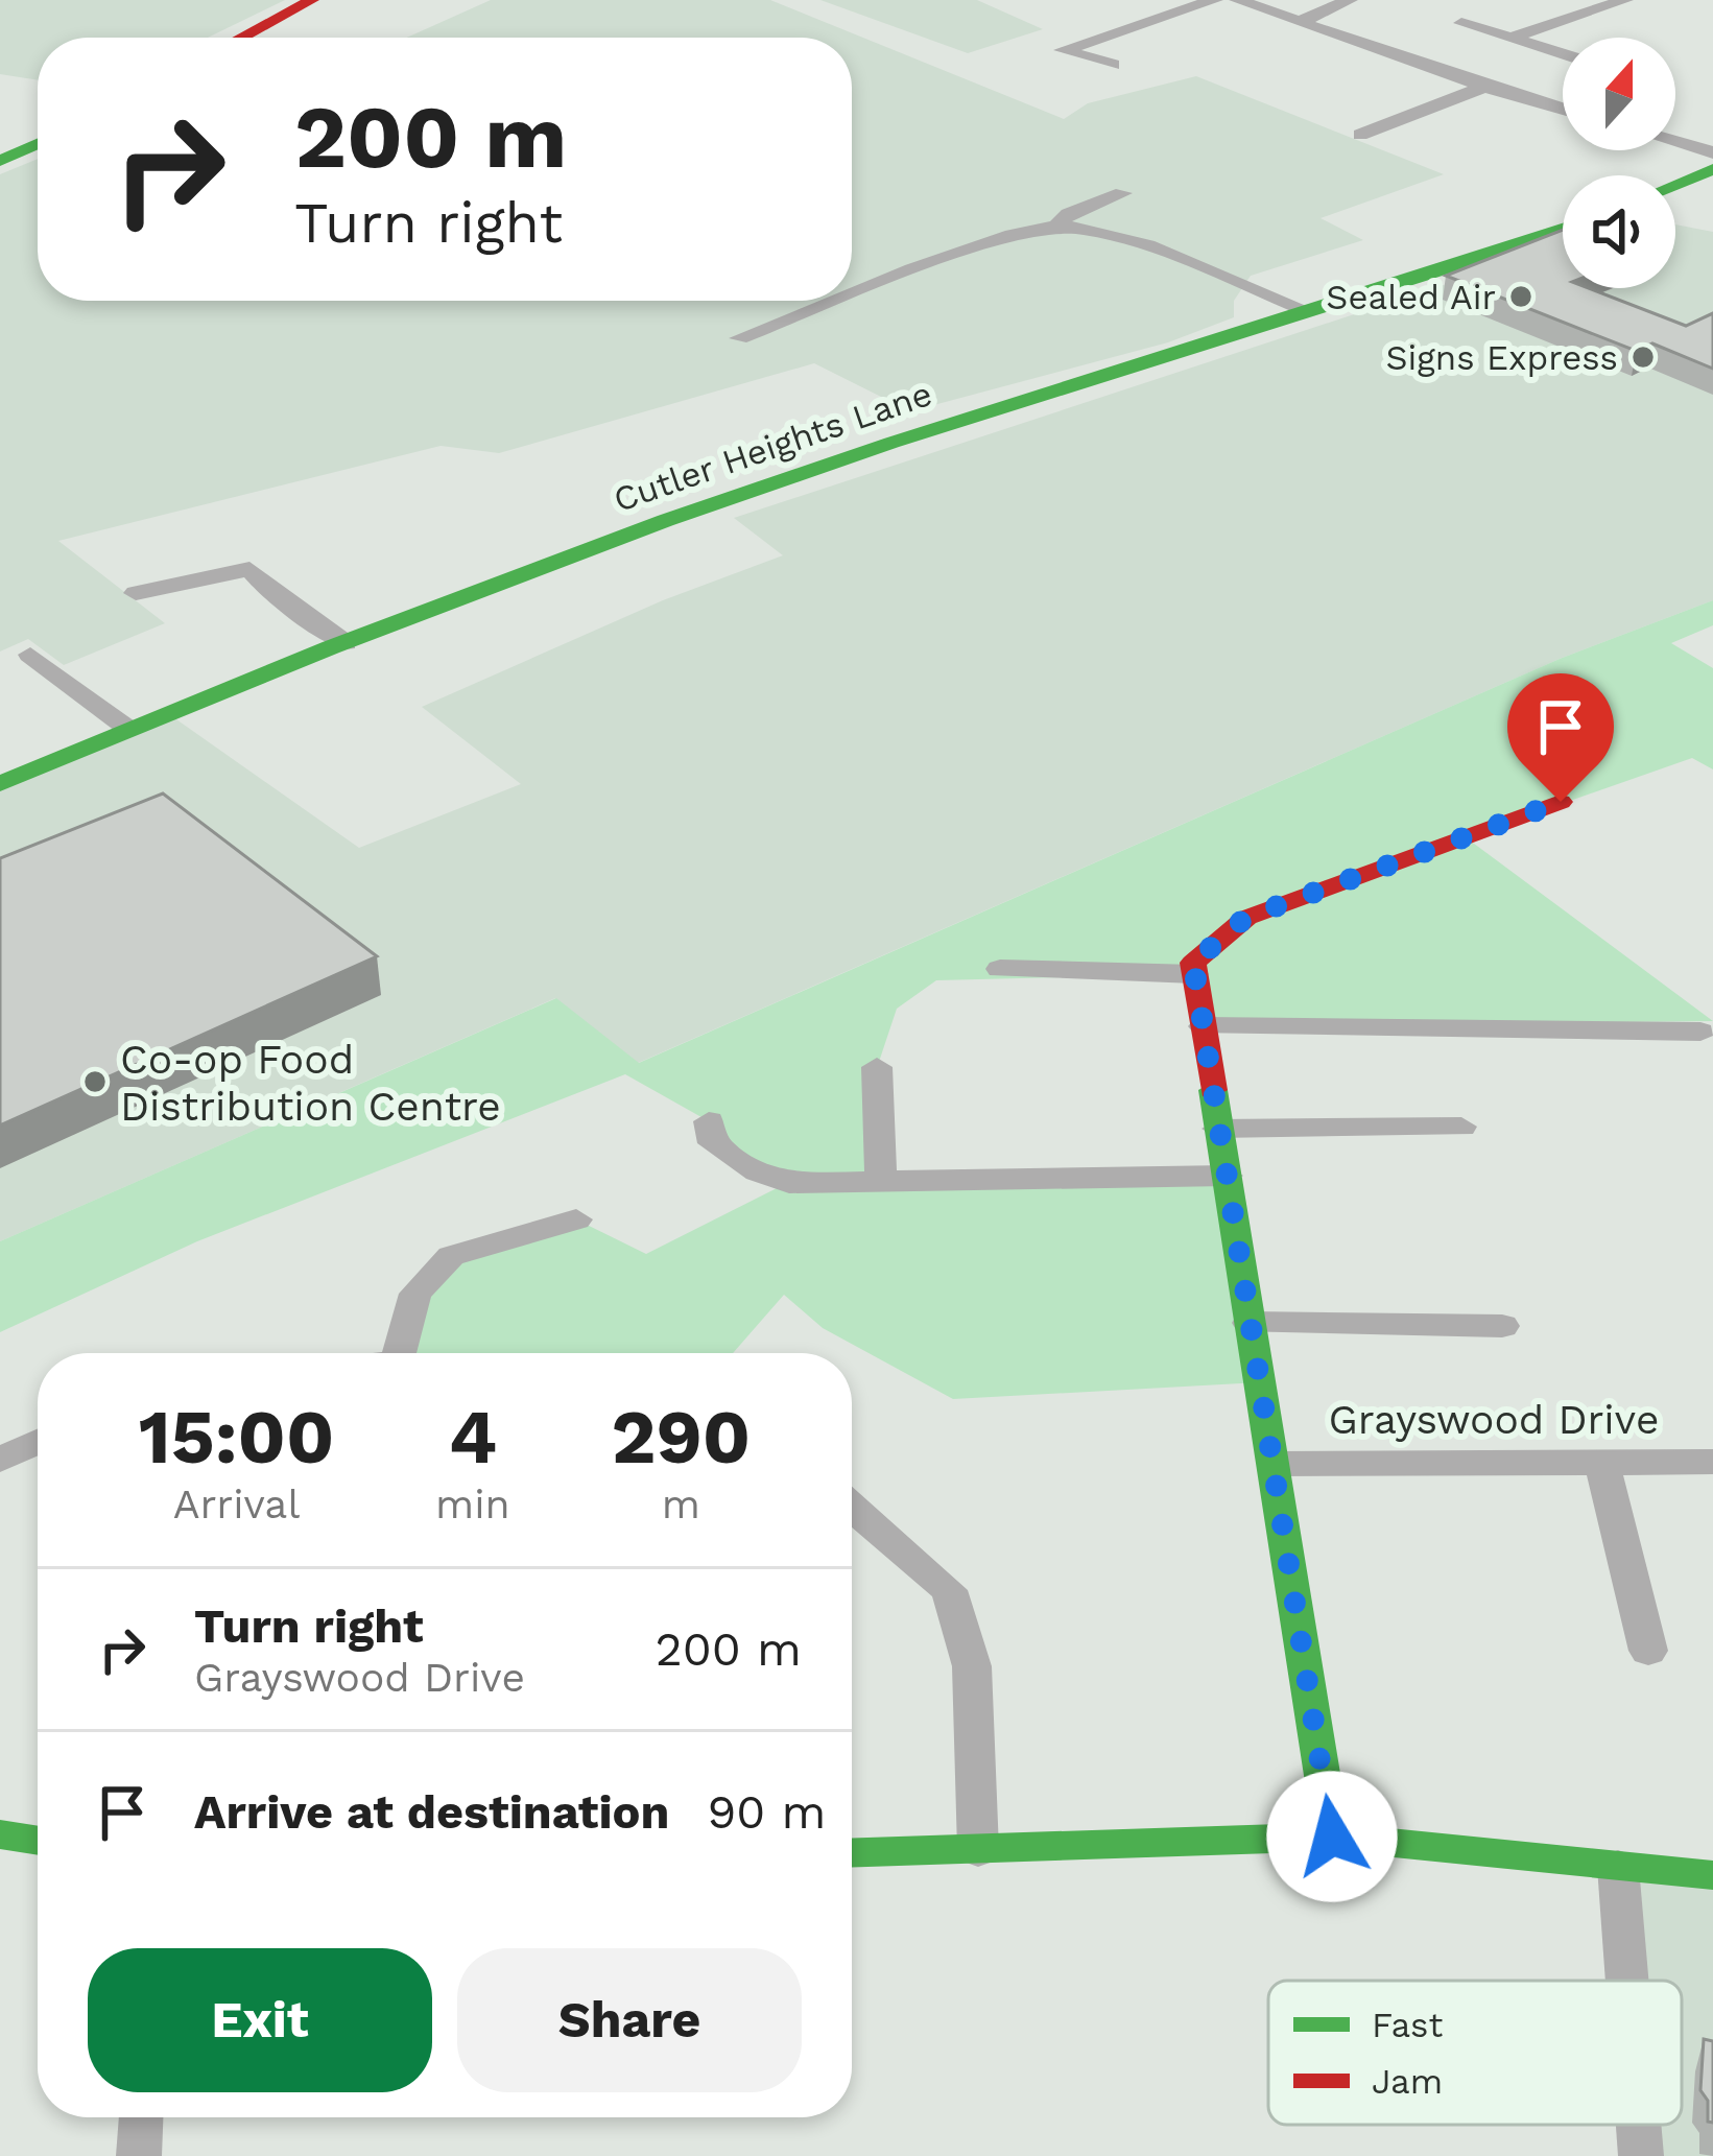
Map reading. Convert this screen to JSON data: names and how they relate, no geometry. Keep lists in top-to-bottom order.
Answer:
{
  "streets": {
    "main road": ["Cutler Heights Lane", "Grayswood Drive"]
  },
  "places": ["Sealed Air", "Signs Express", "Co-op Food Distribution Centre"],
  "legend": ["Fast", "Jam"],
  "north": "top",
  "page": {
    "turn": ["200 m", "Turn right"],
    "eta": [
      "15:00",
      "Arrival",
      "4",
      "min",
      "290",
      "m"
    ],
    "list": [
      {
        "name": "Turn right",
        "note": "Grayswood Drive",
        "value": "200 m"
      },
      {
        "name": "Arrive at destination",
        "value": "90 m"
      }
    ],
    "buttons": ["Exit", "Share"]
  }
}
